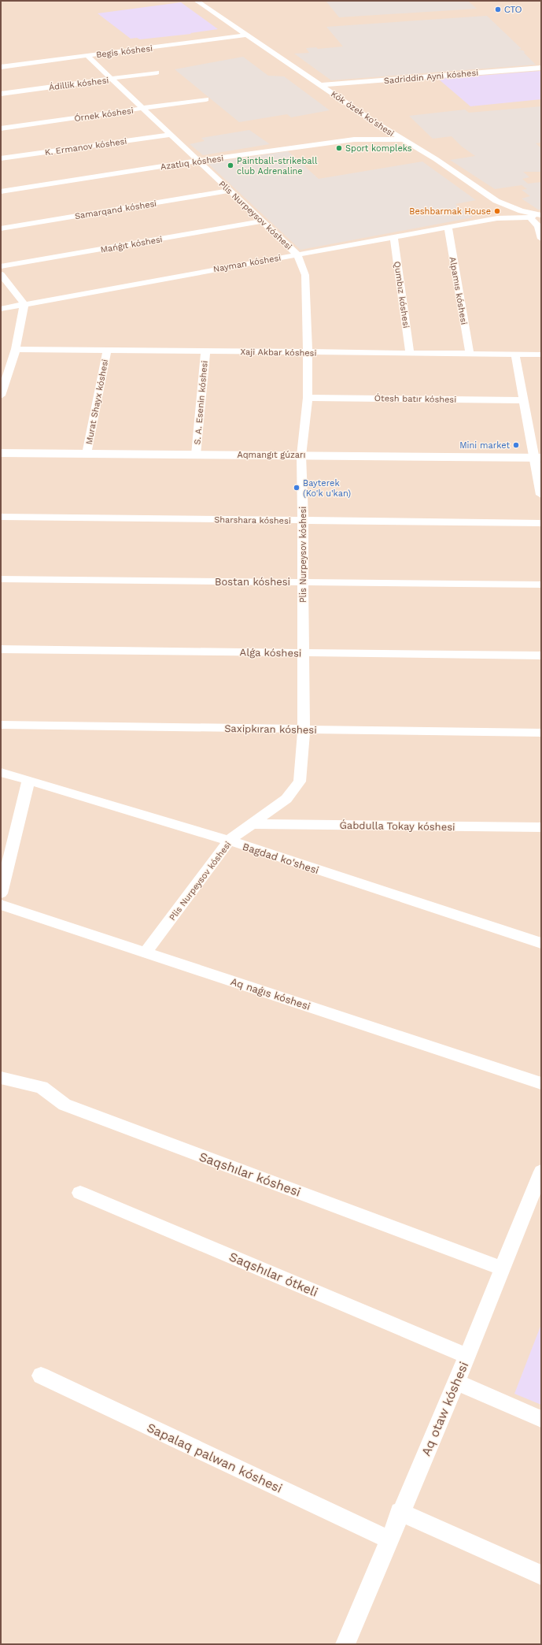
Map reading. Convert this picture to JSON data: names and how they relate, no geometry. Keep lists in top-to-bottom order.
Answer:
{
  "streets": {
    "street": [
      "Begis kóshesi",
      "Sadriddin Ayni kóshesi",
      "Ádillik kóshesi",
      "Kók ózek ko'shesi",
      "Órnek kóshesi",
      "K. Ermanov kóshesi",
      "Azatlıq kóshesi",
      "Samarqand kóshesi",
      "Plis Nurpeysov kóshesi",
      "Mańǵıt kóshesi",
      "Nayman kóshesi",
      "Alpamıs kóshesi",
      "Qumbız kóshesi",
      "Xaji Akbar kóshesi",
      "Ótesh batır kóshesi",
      "Murat Shayx kóshesi",
      "S. A. Esenin kóshesi",
      "Aqmangıt gúzarı",
      "Sharshara kóshesi",
      "Bostan kóshesi",
      "Alǵa kóshesi",
      "Saxipkıran kóshesi",
      "Ǵabdulla Tokay kóshesi",
      "Bagdad ko'shesi",
      "Aq naǵıs kóshesi",
      "Saqshılar kóshesi",
      "Saqshılar ótkeli",
      "Aq otaw kóshesi",
      "Sapalaq palwan kóshesi"
    ]
  },
  "crossings": [
    ["Begis kóshesi", "Kók ózek ko'shesi"],
    ["Begis kóshesi", "Plis Nurpeysov kóshesi"],
    ["Sadriddin Ayni kóshesi", "Kók ózek ko'shesi"],
    ["Ádillik kóshesi", "Plis Nurpeysov kóshesi"],
    ["Kók ózek ko'shesi", "Azatlıq kóshesi"],
    ["Kók ózek ko'shesi", "Nayman kóshesi"],
    ["Órnek kóshesi", "Plis Nurpeysov kóshesi"],
    ["K. Ermanov kóshesi", "Plis Nurpeysov kóshesi"],
    ["Azatlıq kóshesi", "Plis Nurpeysov kóshesi"],
    ["Samarqand kóshesi", "Plis Nurpeysov kóshesi"],
    ["Plis Nurpeysov kóshesi", "Mańǵıt kóshesi"],
    ["Plis Nurpeysov kóshesi", "Nayman kóshesi"],
    ["Plis Nurpeysov kóshesi", "Xaji Akbar kóshesi"],
    ["Plis Nurpeysov kóshesi", "Ótesh batır kóshesi"],
    ["Plis Nurpeysov kóshesi", "Aqmangıt gúzarı"],
    ["Plis Nurpeysov kóshesi", "Sharshara kóshesi"],
    ["Plis Nurpeysov kóshesi", "Bostan kóshesi"],
    ["Plis Nurpeysov kóshesi", "Alǵa kóshesi"],
    ["Plis Nurpeysov kóshesi", "Saxipkıran kóshesi"],
    ["Plis Nurpeysov kóshesi", "Ǵabdulla Tokay kóshesi"],
    ["Plis Nurpeysov kóshesi", "Bagdad ko'shesi"],
    ["Plis Nurpeysov kóshesi", "Aq naǵıs kóshesi"],
    ["Nayman kóshesi", "Alpamıs kóshesi"],
    ["Nayman kóshesi", "Qumbız kóshesi"],
    ["Alpamıs kóshesi", "Xaji Akbar kóshesi"],
    ["Qumbız kóshesi", "Xaji Akbar kóshesi"],
    ["Xaji Akbar kóshesi", "Murat Shayx kóshesi"],
    ["Xaji Akbar kóshesi", "S. A. Esenin kóshesi"],
    ["Murat Shayx kóshesi", "Aqmangıt gúzarı"],
    ["S. A. Esenin kóshesi", "Aqmangıt gúzarı"],
    ["Saqshılar kóshesi", "Aq otaw kóshesi"],
    ["Saqshılar ótkeli", "Aq otaw kóshesi"],
    ["Aq otaw kóshesi", "Sapalaq palwan kóshesi"]
  ],
  "places": [
    "СТО",
    "Sport kompleks",
    "Paintball-strikeball club Adrenaline",
    "Beshbarmak House",
    "Mini market",
    "Bayterek (Ko'k u'kan)"
  ]
}
